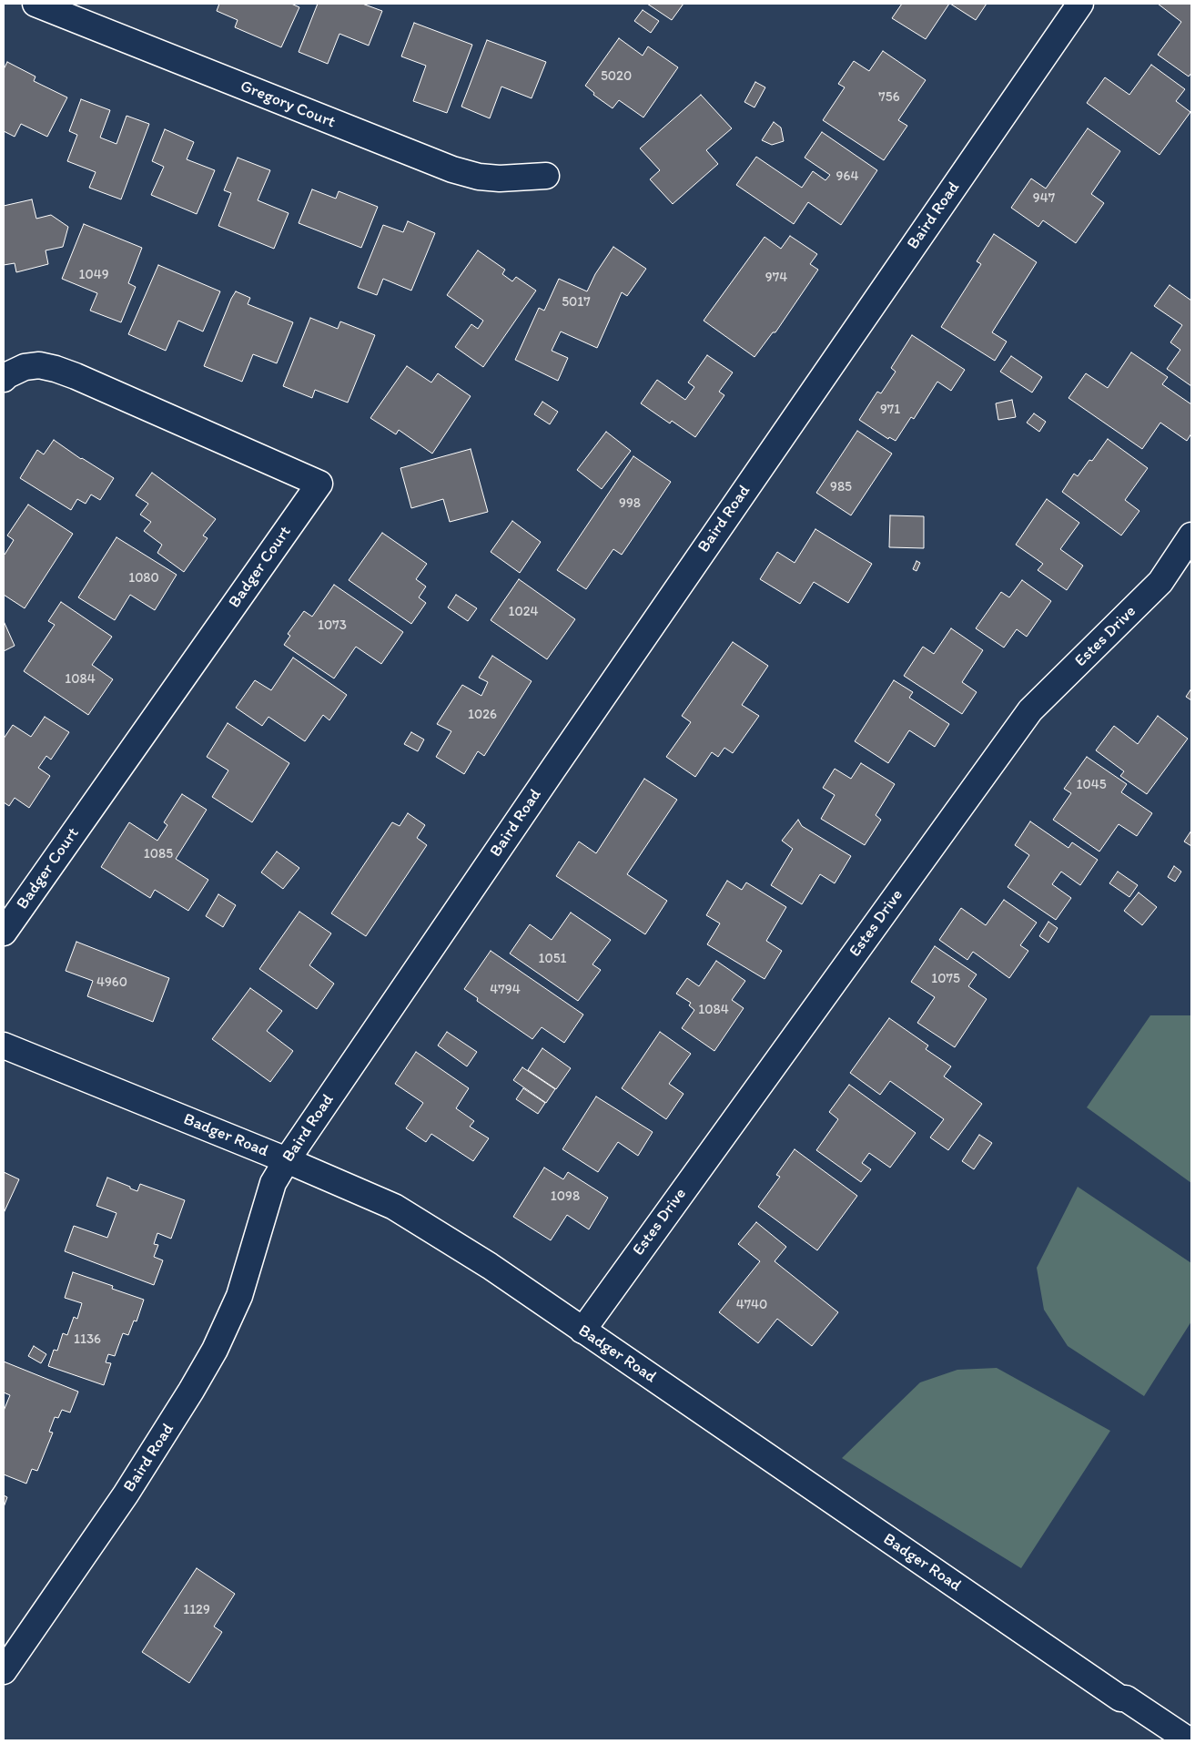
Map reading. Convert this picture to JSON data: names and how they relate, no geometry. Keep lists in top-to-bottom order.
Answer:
{
  "streets": {
    "street": [
      "Gregory Court",
      "Baird Road",
      "Badger Court",
      "Estes Drive",
      "Badger Road"
    ]
  },
  "crossings": [
    ["Baird Road", "Badger Road"],
    ["Estes Drive", "Badger Road"]
  ],
  "house_numbers": [
    "5020",
    "756",
    "964",
    "947",
    "1049",
    "974",
    "5017",
    "971",
    "985",
    "998",
    "1080",
    "1024",
    "1073",
    "1084",
    "1026",
    "1045",
    "1085",
    "1051",
    "1075",
    "4960",
    "4794",
    "1084",
    "1098",
    "4740",
    "1136",
    "1129"
  ]
}
